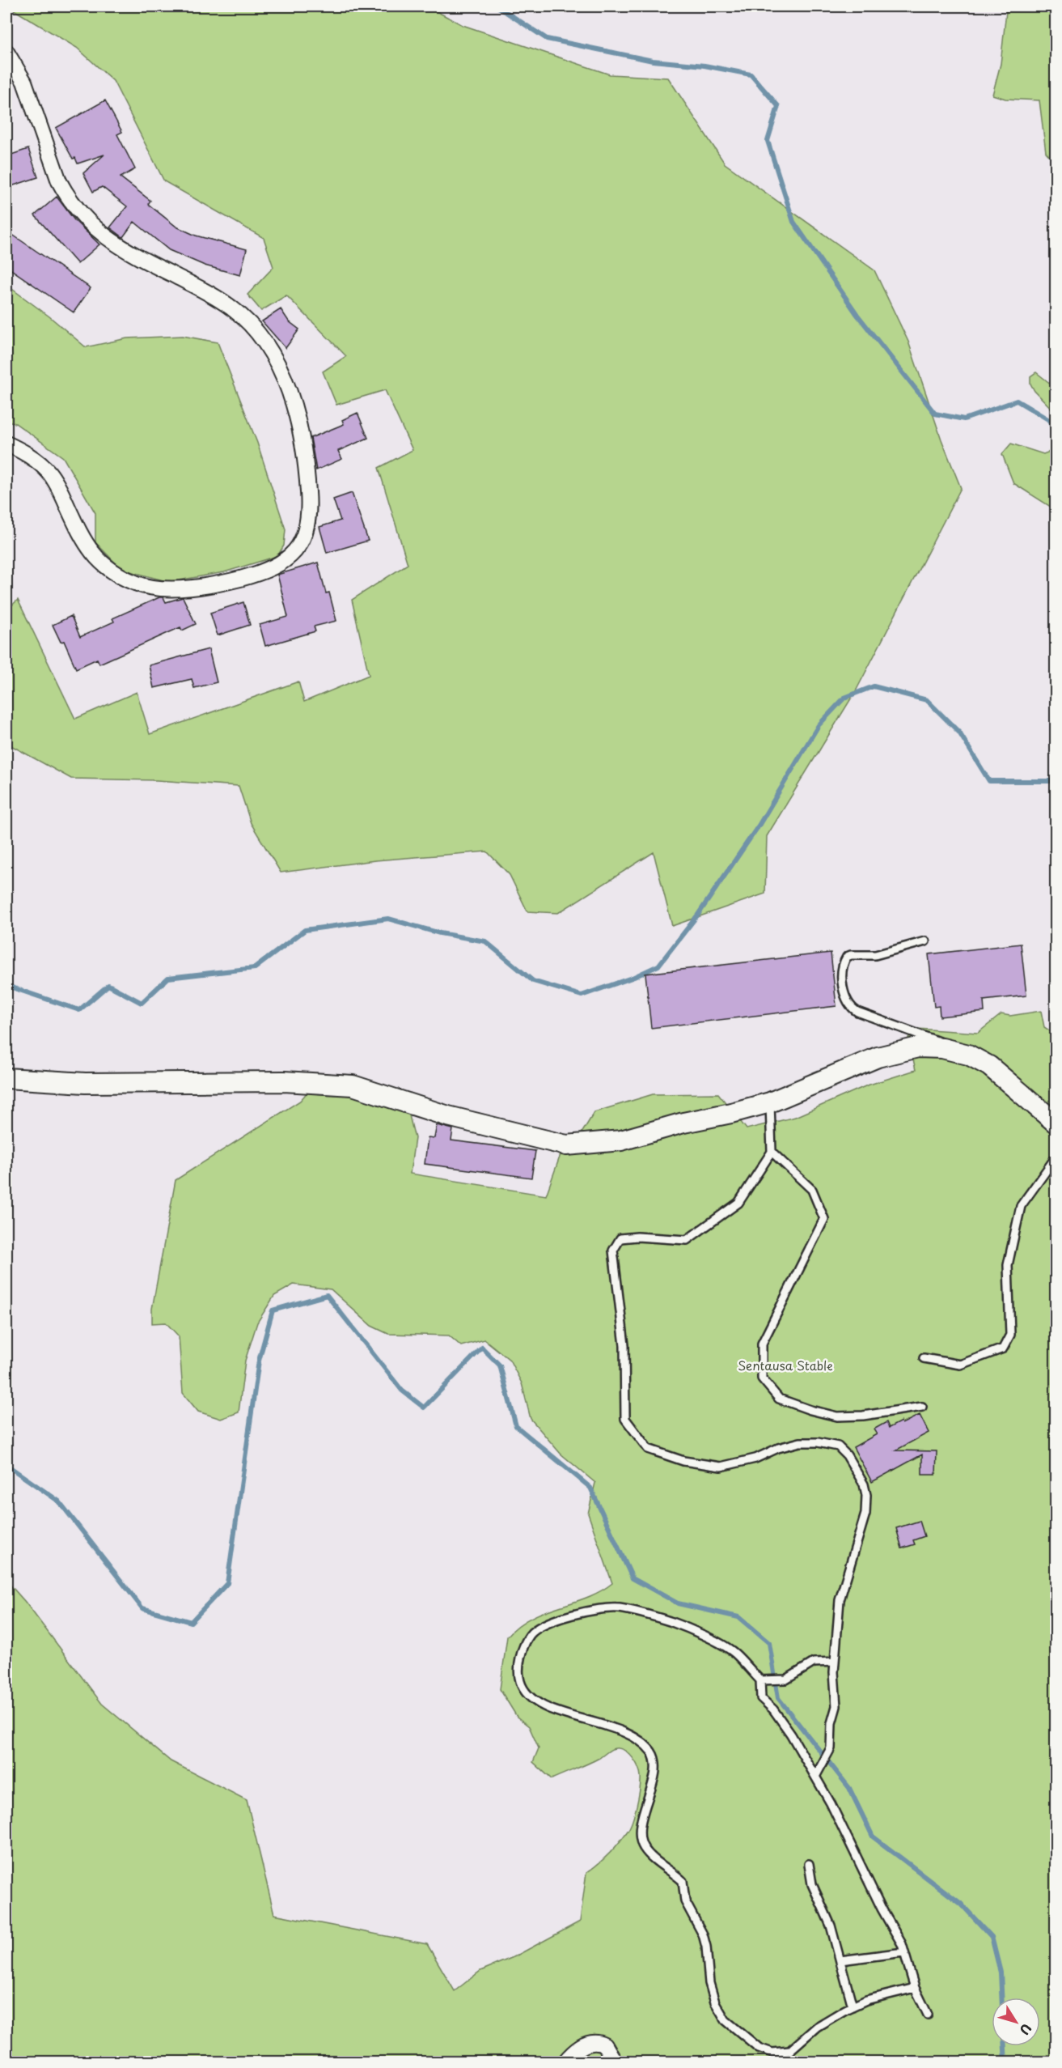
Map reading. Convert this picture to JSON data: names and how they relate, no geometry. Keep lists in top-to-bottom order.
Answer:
{
  "parks": ["Sentausa Stable"],
  "north": "bottom right"
}
